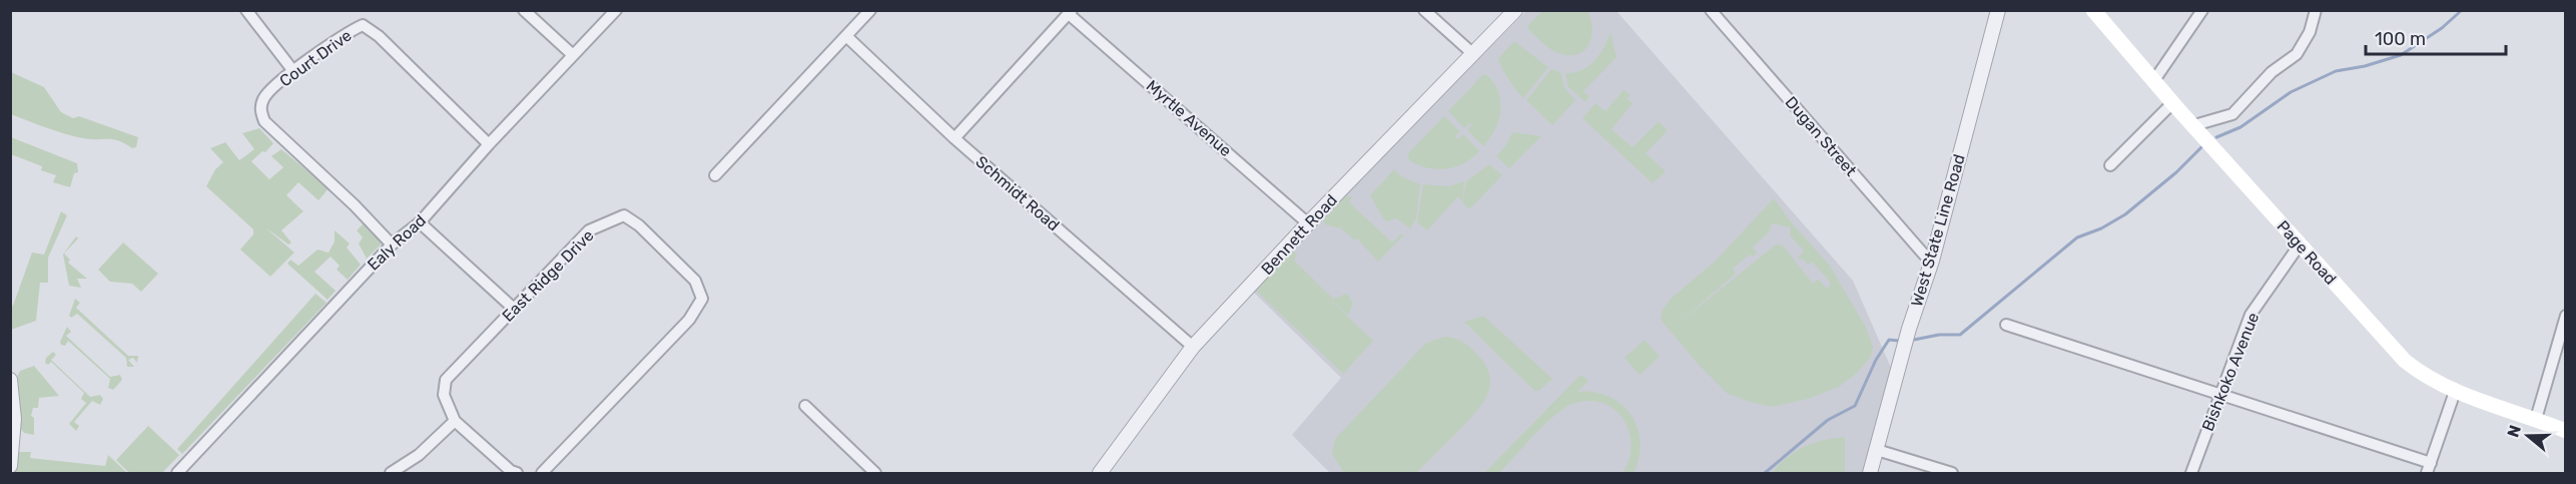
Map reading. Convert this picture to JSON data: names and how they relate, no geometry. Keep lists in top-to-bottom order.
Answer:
{
  "streets": {
    "main road": ["Page Road"],
    "street": [
      "Court Drive",
      "Myrtle Avenue",
      "Dugan Street",
      "Schmidt Road",
      "West State Line Road",
      "Bennett Road",
      "Ealy Road",
      "East Ridge Drive",
      "Bishkoko Avenue"
    ]
  },
  "crossings": [
    ["Court Drive", "Ealy Road"],
    ["Myrtle Avenue", "Bennett Road"],
    ["Dugan Street", "West State Line Road"],
    ["Schmidt Road", "Bennett Road"],
    ["Page Road", "Bishkoko Avenue"]
  ],
  "scale_bar": "100 m",
  "north": "left"
}
